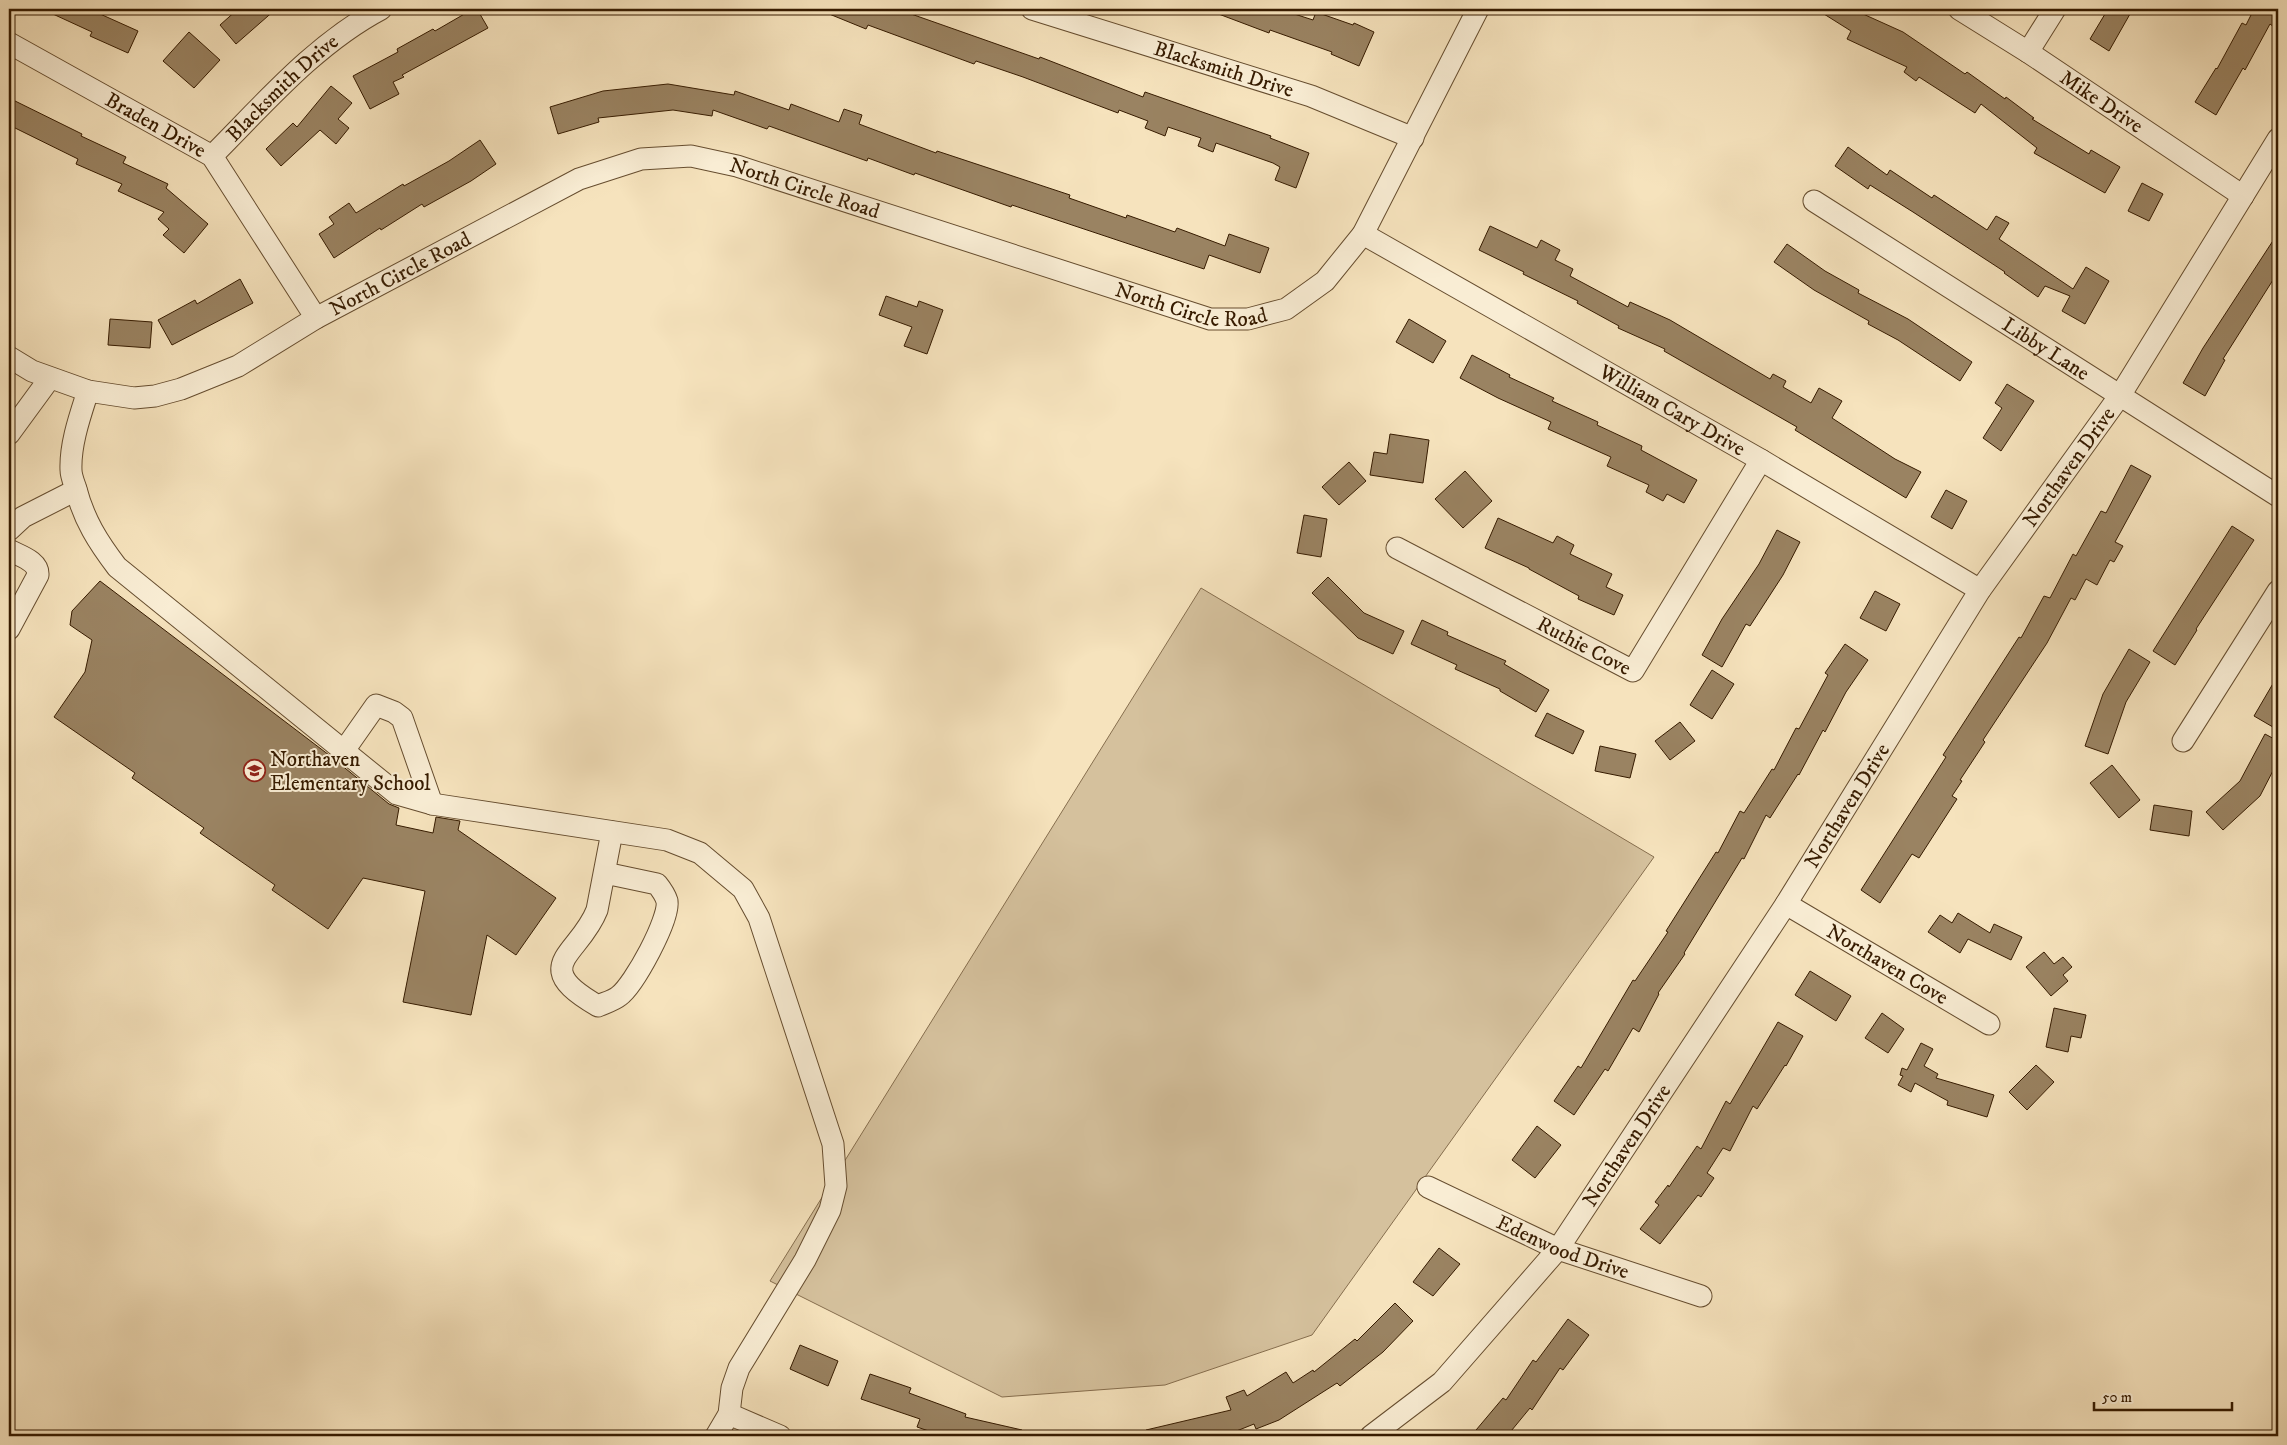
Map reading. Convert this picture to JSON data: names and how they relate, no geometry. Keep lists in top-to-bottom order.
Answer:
{
  "streets": {
    "street": [
      "Blacksmith Drive",
      "Mike Drive",
      "Braden Drive",
      "North Circle Road",
      "Libby Lane",
      "William Cary Drive",
      "Northaven Drive",
      "Ruthie Cove",
      "Northaven Cove",
      "Edenwood Drive"
    ]
  },
  "crossings": [
    ["Blacksmith Drive", "Braden Drive"],
    ["Blacksmith Drive", "North Circle Road"],
    ["Mike Drive", "Northaven Drive"],
    ["Braden Drive", "North Circle Road"],
    ["North Circle Road", "William Cary Drive"],
    ["Libby Lane", "Northaven Drive"],
    ["William Cary Drive", "Northaven Drive"],
    ["William Cary Drive", "Ruthie Cove"],
    ["Northaven Drive", "Northaven Cove"],
    ["Northaven Drive", "Edenwood Drive"]
  ],
  "places": {
    "school or university": ["Northaven Elementary School"]
  },
  "scale_bar": "50 m"
}
